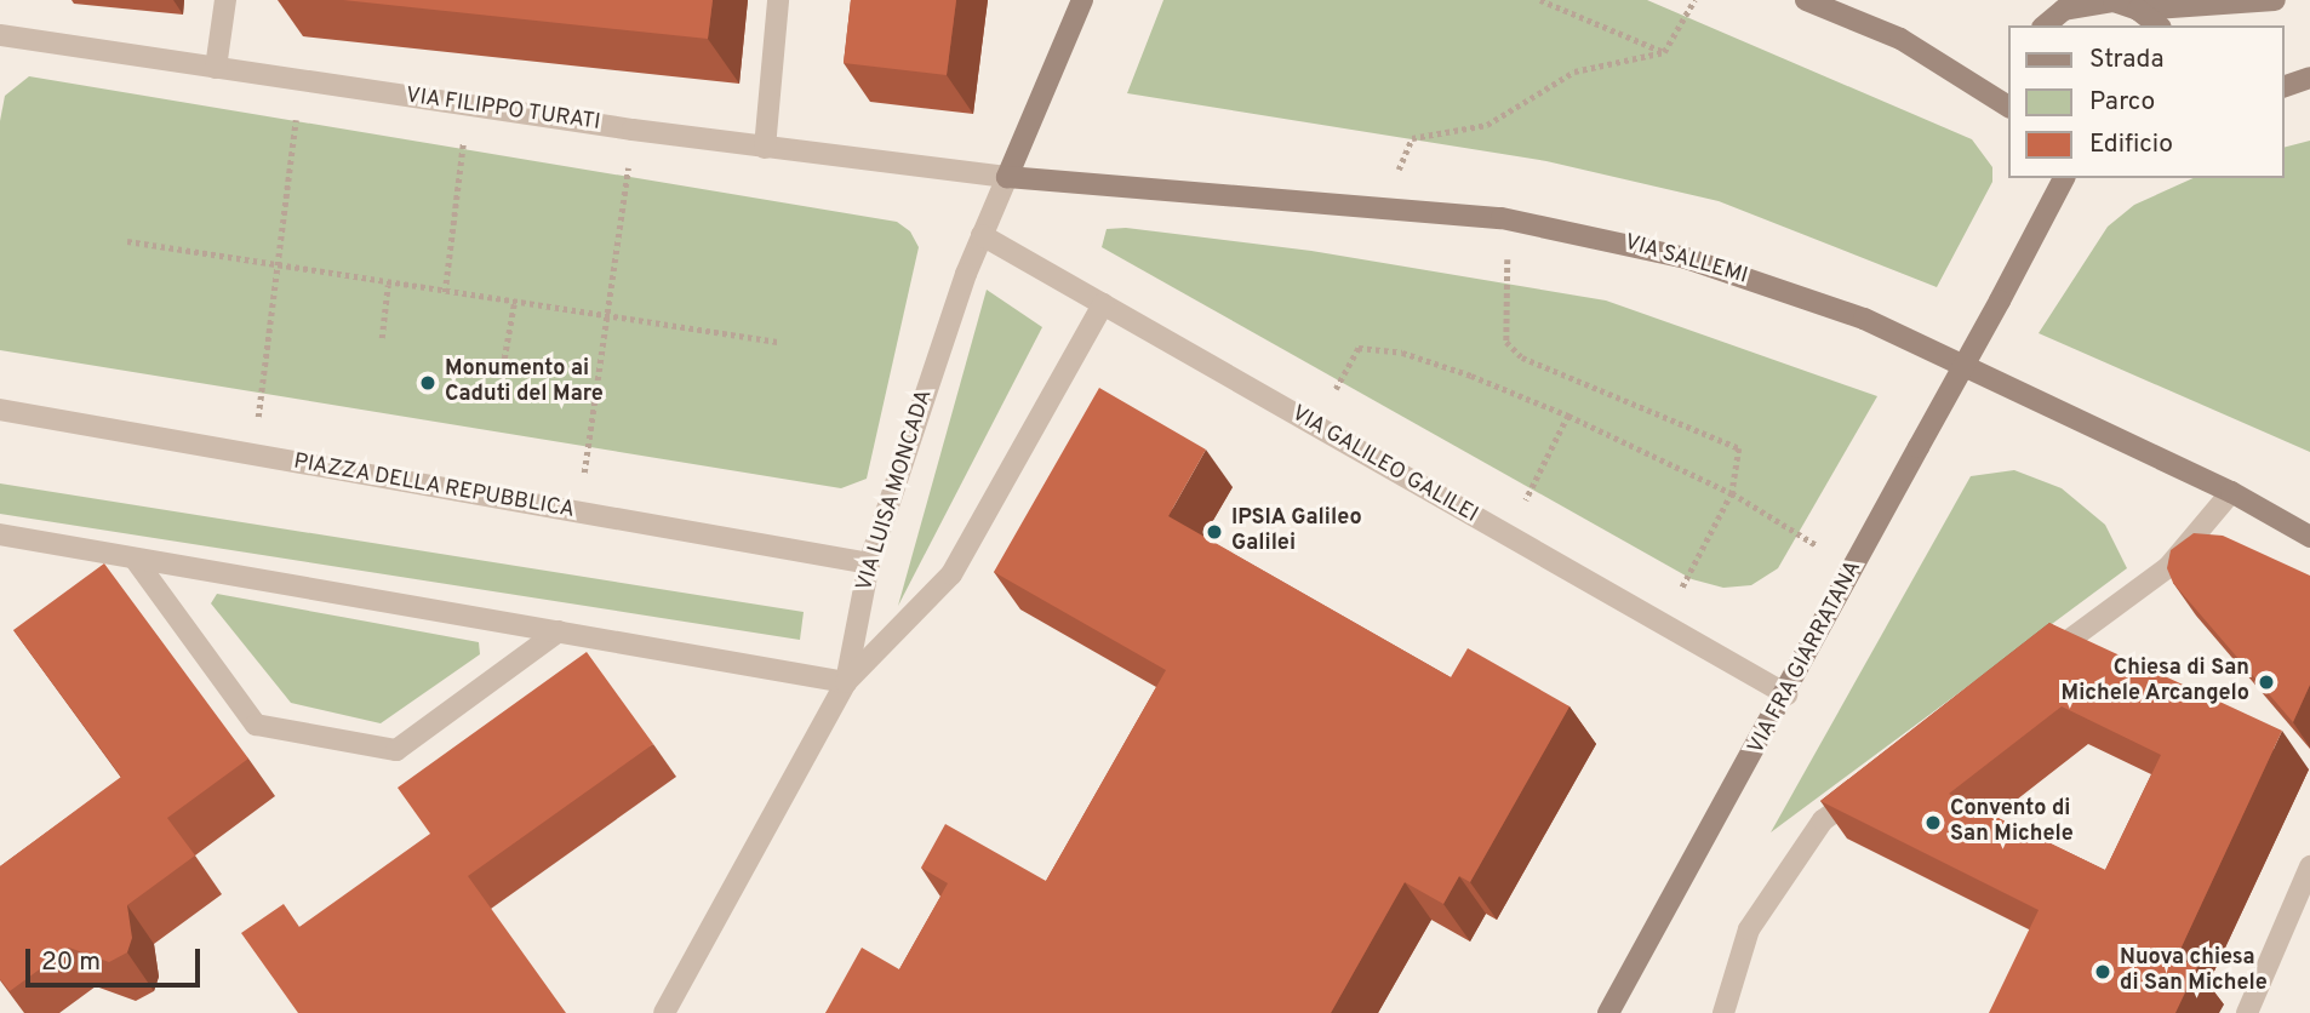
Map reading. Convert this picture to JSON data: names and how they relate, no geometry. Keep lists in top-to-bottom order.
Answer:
{
  "streets": {
    "street": [
      "VIA FILIPPO TURATI",
      "VIA SALLEMI",
      "VIA GALILEO GALILEI",
      "PIAZZA DELLA REPUBBLICA",
      "VIA LUISA MONCADA",
      "VIA FRA GIARRATANA"
    ]
  },
  "crossings": [
    ["VIA FILIPPO TURATI", "VIA SALLEMI"],
    ["VIA FILIPPO TURATI", "VIA LUISA MONCADA"],
    ["VIA SALLEMI", "VIA LUISA MONCADA"],
    ["VIA GALILEO GALILEI", "VIA LUISA MONCADA"],
    ["VIA GALILEO GALILEI", "VIA FRA GIARRATANA"],
    ["PIAZZA DELLA REPUBBLICA", "VIA LUISA MONCADA"]
  ],
  "places": [
    "Monumento ai Caduti del Mare",
    "IPSIA Galileo Galilei",
    "Chiesa di San Michele Arcangelo",
    "Convento di San Michele",
    "Nuova chiesa di San Michele"
  ],
  "legend": ["Strada", "Parco", "Edificio"],
  "scale_bar": "20 m"
}
